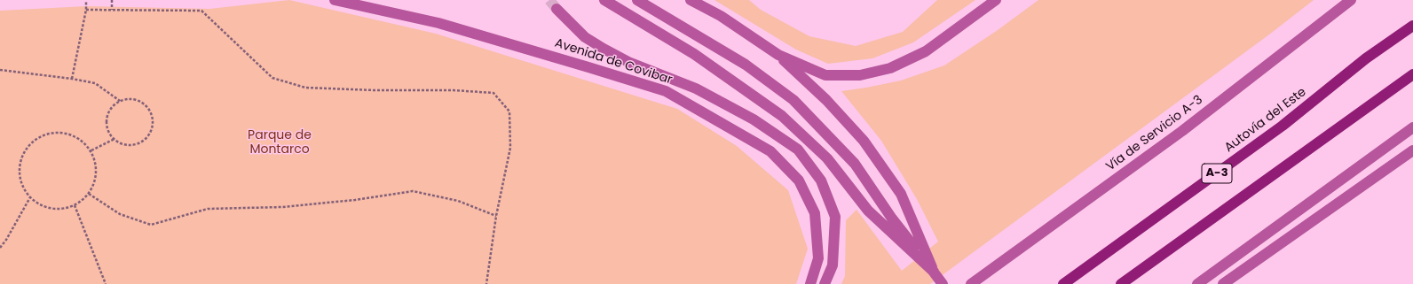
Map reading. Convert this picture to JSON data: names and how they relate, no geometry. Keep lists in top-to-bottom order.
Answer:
{
  "streets": {
    "highway": ["Autovía del Este", "A-3"],
    "main road": ["Avenida de Covibar", "Vía de Servicio A-3"]
  },
  "parks": ["Parque de Montarco"]
}
